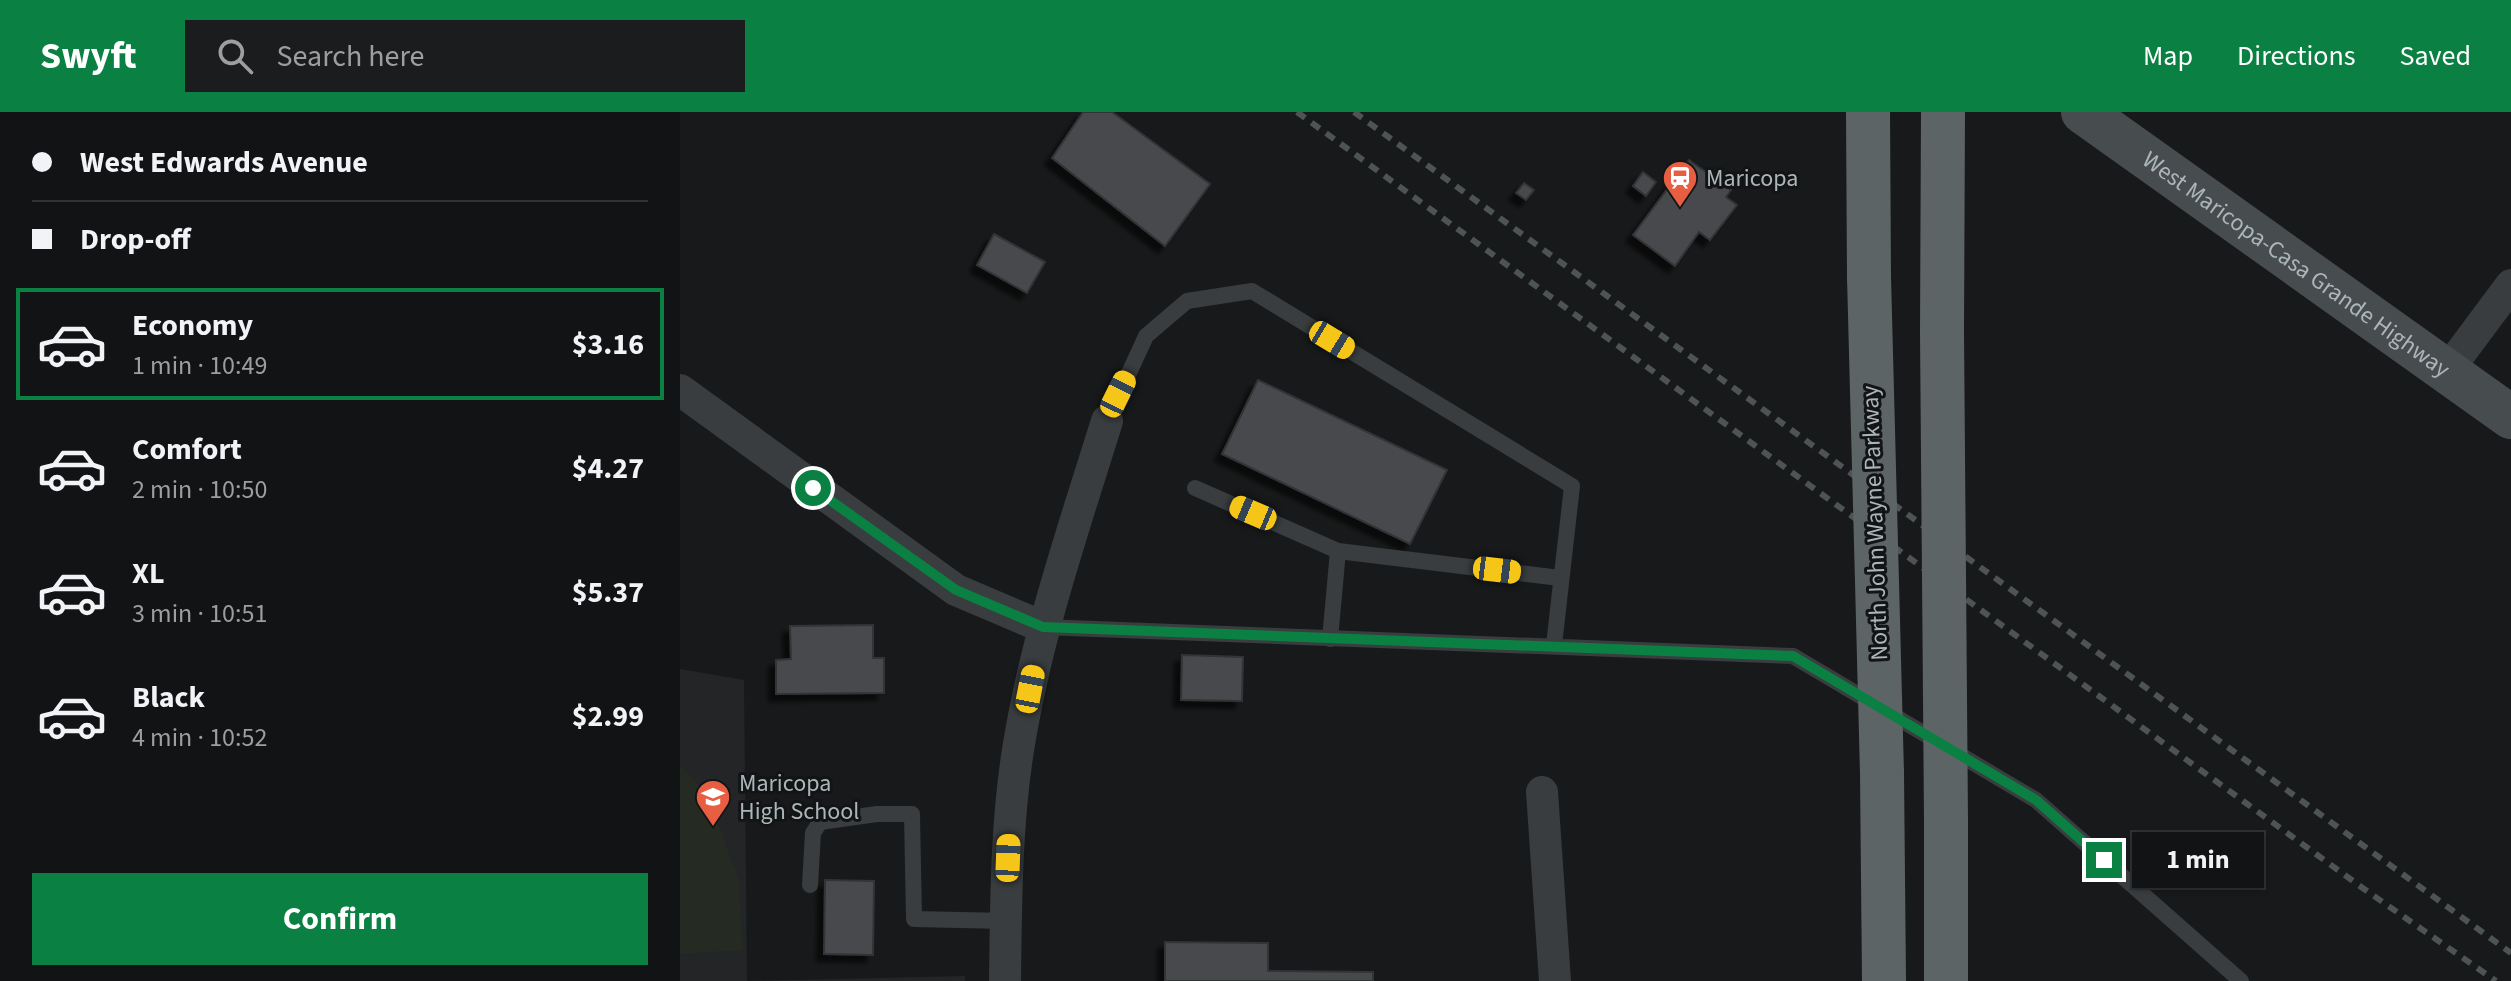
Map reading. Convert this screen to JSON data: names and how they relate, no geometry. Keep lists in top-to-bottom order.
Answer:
{
  "streets": {
    "highway": ["North John Wayne Parkway"],
    "main road": ["West Maricopa-Casa Grande Highway"]
  },
  "places": {
    "station": ["Maricopa"],
    "school or university": ["Maricopa High School"]
  },
  "page": {
    "header": "Swyft",
    "search": "Search here",
    "nav": ["Map", "Directions", "Saved"],
    "banner": ["West Edwards Avenue", "Drop-off"],
    "list": [
      {
        "name": "Economy",
        "note": "1 min · 10:49",
        "value": "$3.16"
      },
      {
        "name": "Comfort",
        "note": "2 min · 10:50",
        "value": "$4.27"
      },
      {
        "name": "XL",
        "note": "3 min · 10:51",
        "value": "$5.37"
      },
      {
        "name": "Black",
        "note": "4 min · 10:52",
        "value": "$2.99"
      }
    ],
    "bubble": "1 min",
    "buttons": "Confirm"
  }
}
